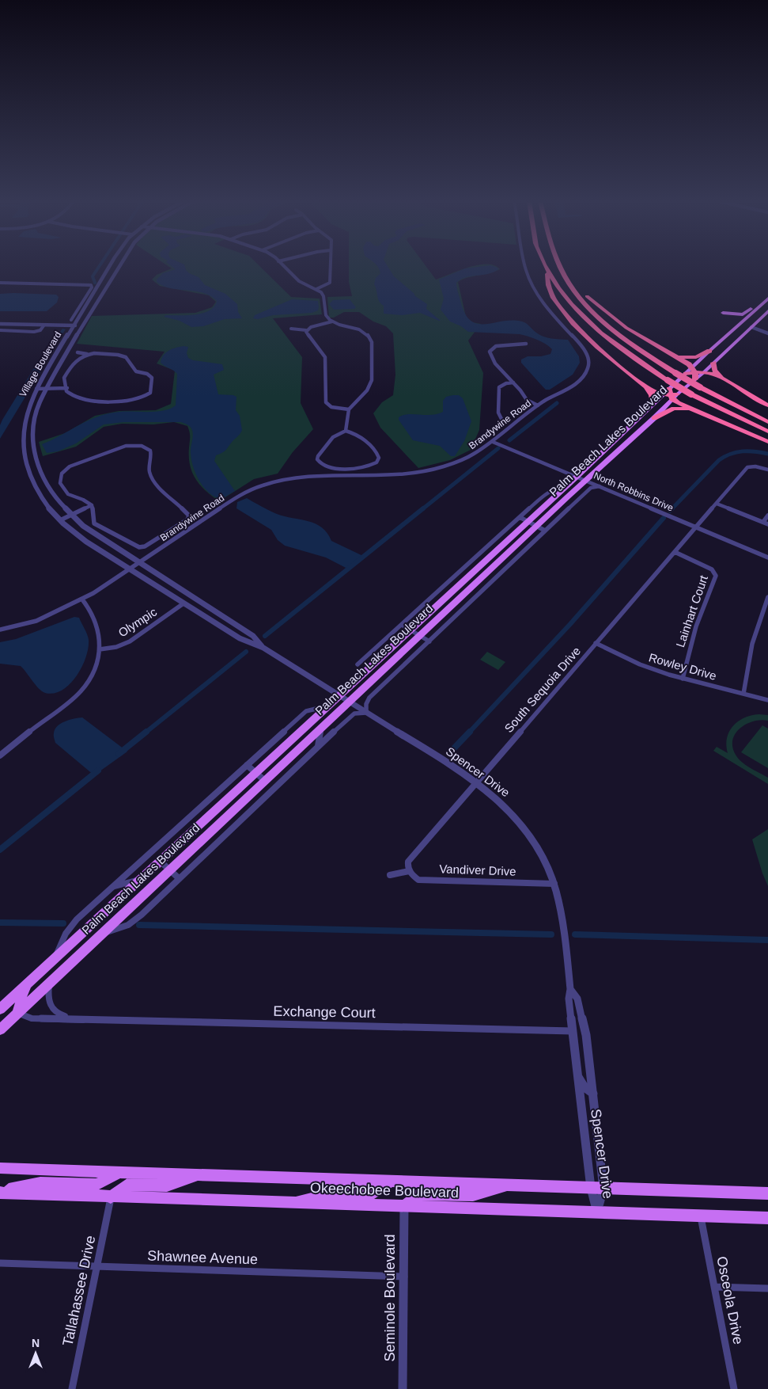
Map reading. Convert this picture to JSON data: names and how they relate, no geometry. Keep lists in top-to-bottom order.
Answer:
{
  "streets": {
    "main road": ["Palm Beach Lakes Boulevard", "Okeechobee Boulevard"],
    "street": [
      "Village Boulevard",
      "Brandywine Road",
      "North Robbins Drive",
      "Lainhart Court",
      "Olympic",
      "Rowley Drive",
      "South Sequoia Drive",
      "Spencer Drive",
      "Vandiver Drive",
      "Exchange Court",
      "Shawnee Avenue",
      "Tallahassee Drive",
      "Seminole Boulevard",
      "Osceola Drive"
    ]
  },
  "crossings": [
    ["Village Boulevard", "Brandywine Road"],
    ["Village Boulevard", "Palm Beach Lakes Boulevard"],
    ["Village Boulevard", "Olympic"],
    ["Village Boulevard", "Spencer Drive"],
    ["Brandywine Road", "North Robbins Drive"],
    ["Palm Beach Lakes Boulevard", "North Robbins Drive"],
    ["Palm Beach Lakes Boulevard", "Spencer Drive"],
    ["Palm Beach Lakes Boulevard", "Exchange Court"],
    ["North Robbins Drive", "South Sequoia Drive"],
    ["Lainhart Court", "Rowley Drive"],
    ["Lainhart Court", "South Sequoia Drive"],
    ["Rowley Drive", "South Sequoia Drive"],
    ["South Sequoia Drive", "Spencer Drive"],
    ["South Sequoia Drive", "Vandiver Drive"],
    ["Spencer Drive", "Vandiver Drive"],
    ["Spencer Drive", "Exchange Court"],
    ["Spencer Drive", "Okeechobee Boulevard"],
    ["Okeechobee Boulevard", "Tallahassee Drive"],
    ["Okeechobee Boulevard", "Seminole Boulevard"],
    ["Okeechobee Boulevard", "Osceola Drive"],
    ["Shawnee Avenue", "Tallahassee Drive"],
    ["Shawnee Avenue", "Seminole Boulevard"]
  ],
  "north": "top"
}
